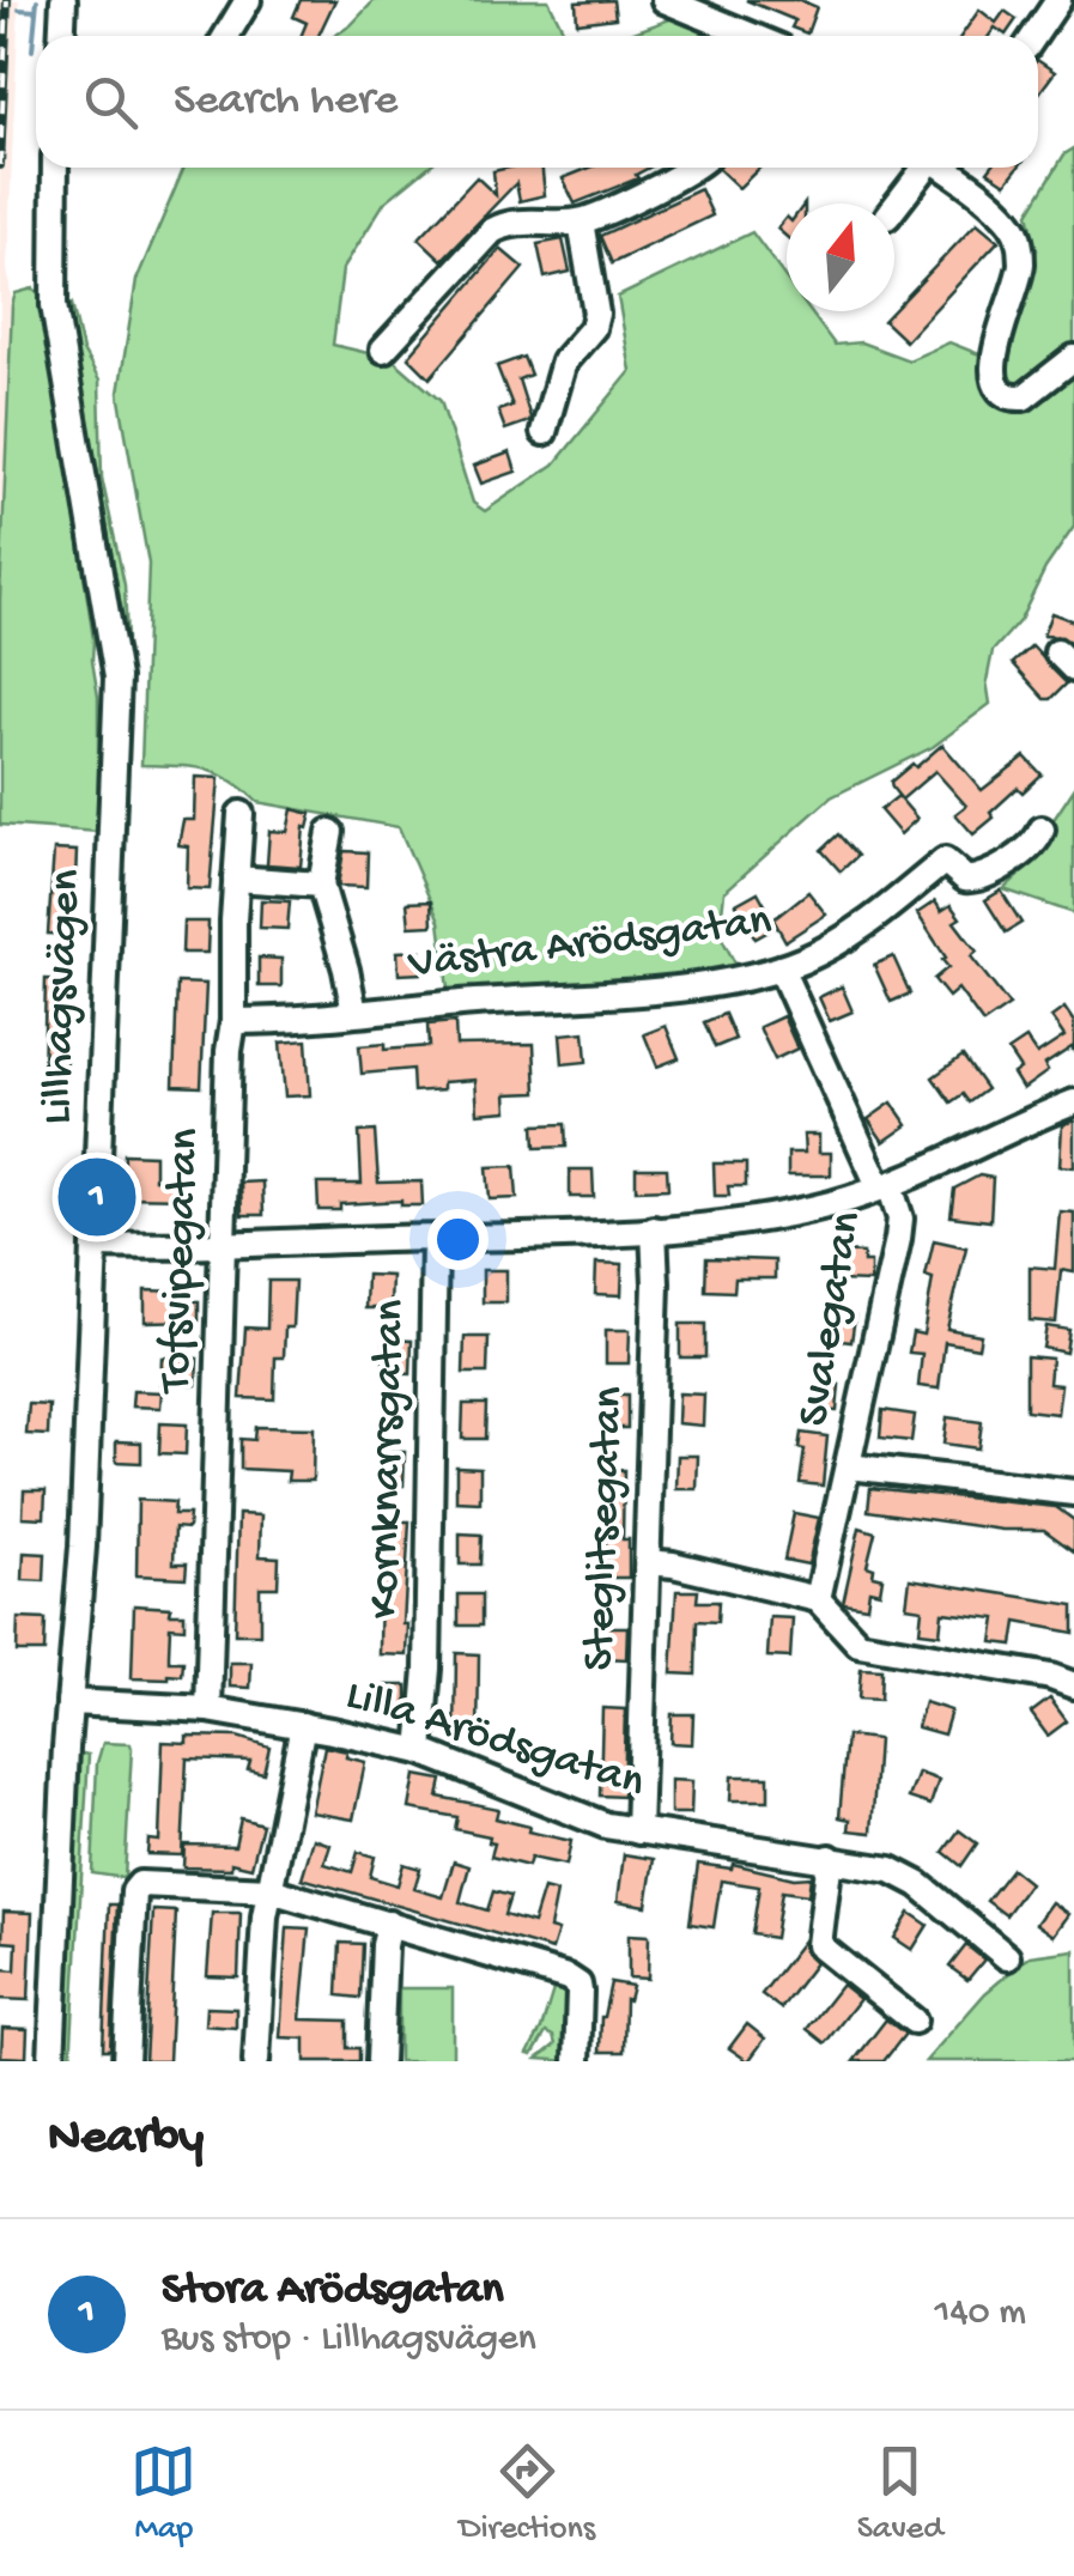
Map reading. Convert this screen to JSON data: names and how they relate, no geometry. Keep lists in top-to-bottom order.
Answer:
{
  "streets": {
    "street": [
      "Västra Arödsgatan",
      "Lillhagsvägen",
      "Tofsvipegatan",
      "Svalegatan",
      "Kornknarrsgatan",
      "Steglitsegatan",
      "Lilla Arödsgatan"
    ]
  },
  "crossings": [
    ["Västra Arödsgatan", "Tofsvipegatan"],
    ["Västra Arödsgatan", "Svalegatan"],
    ["Lillhagsvägen", "Lilla Arödsgatan"],
    ["Tofsvipegatan", "Lilla Arödsgatan"],
    ["Kornknarrsgatan", "Lilla Arödsgatan"],
    ["Steglitsegatan", "Lilla Arödsgatan"]
  ],
  "north": "top",
  "page": {
    "search": "Search here",
    "pins": "1",
    "heading": "Nearby",
    "list": [
      {
        "mark": "1",
        "name": "Stora Arödsgatan",
        "note": "Bus stop · Lillhagsvägen",
        "value": "140 m"
      }
    ],
    "nav": ["Map", "Directions", "Saved"]
  }
}
